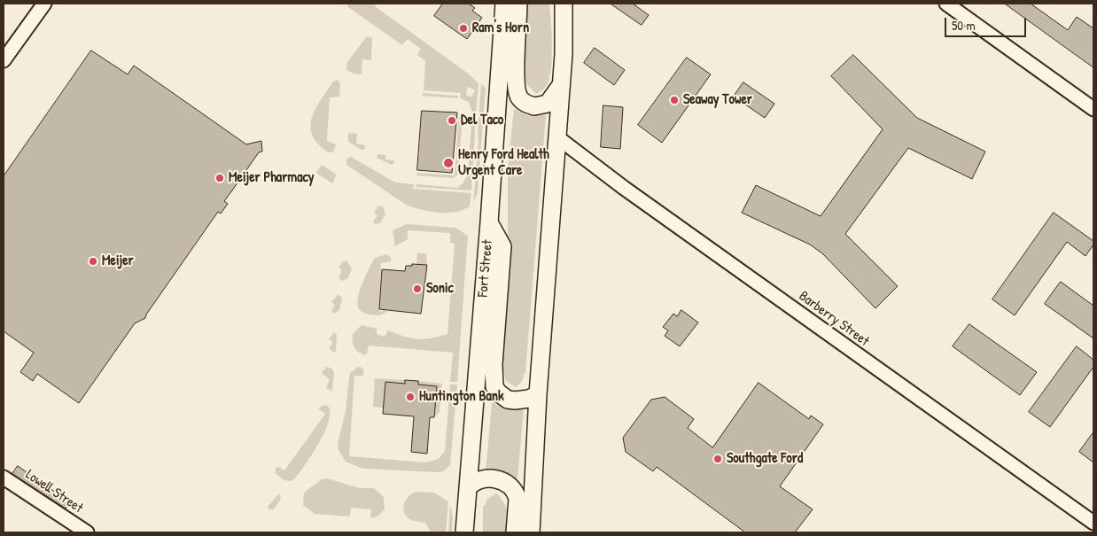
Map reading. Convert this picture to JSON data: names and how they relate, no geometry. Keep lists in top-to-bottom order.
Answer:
{
  "streets": {
    "main road": ["Fort Street"],
    "street": ["Barberry Street", "Lowell Street"]
  },
  "places": [
    "Ram's Horn",
    "Seaway Tower",
    "Del Taco",
    "Henry Ford Health Urgent Care",
    "Meijer Pharmacy",
    "Meijer",
    "Sonic",
    "Huntington Bank",
    "Southgate Ford"
  ],
  "scale_bar": "50 m"
}
